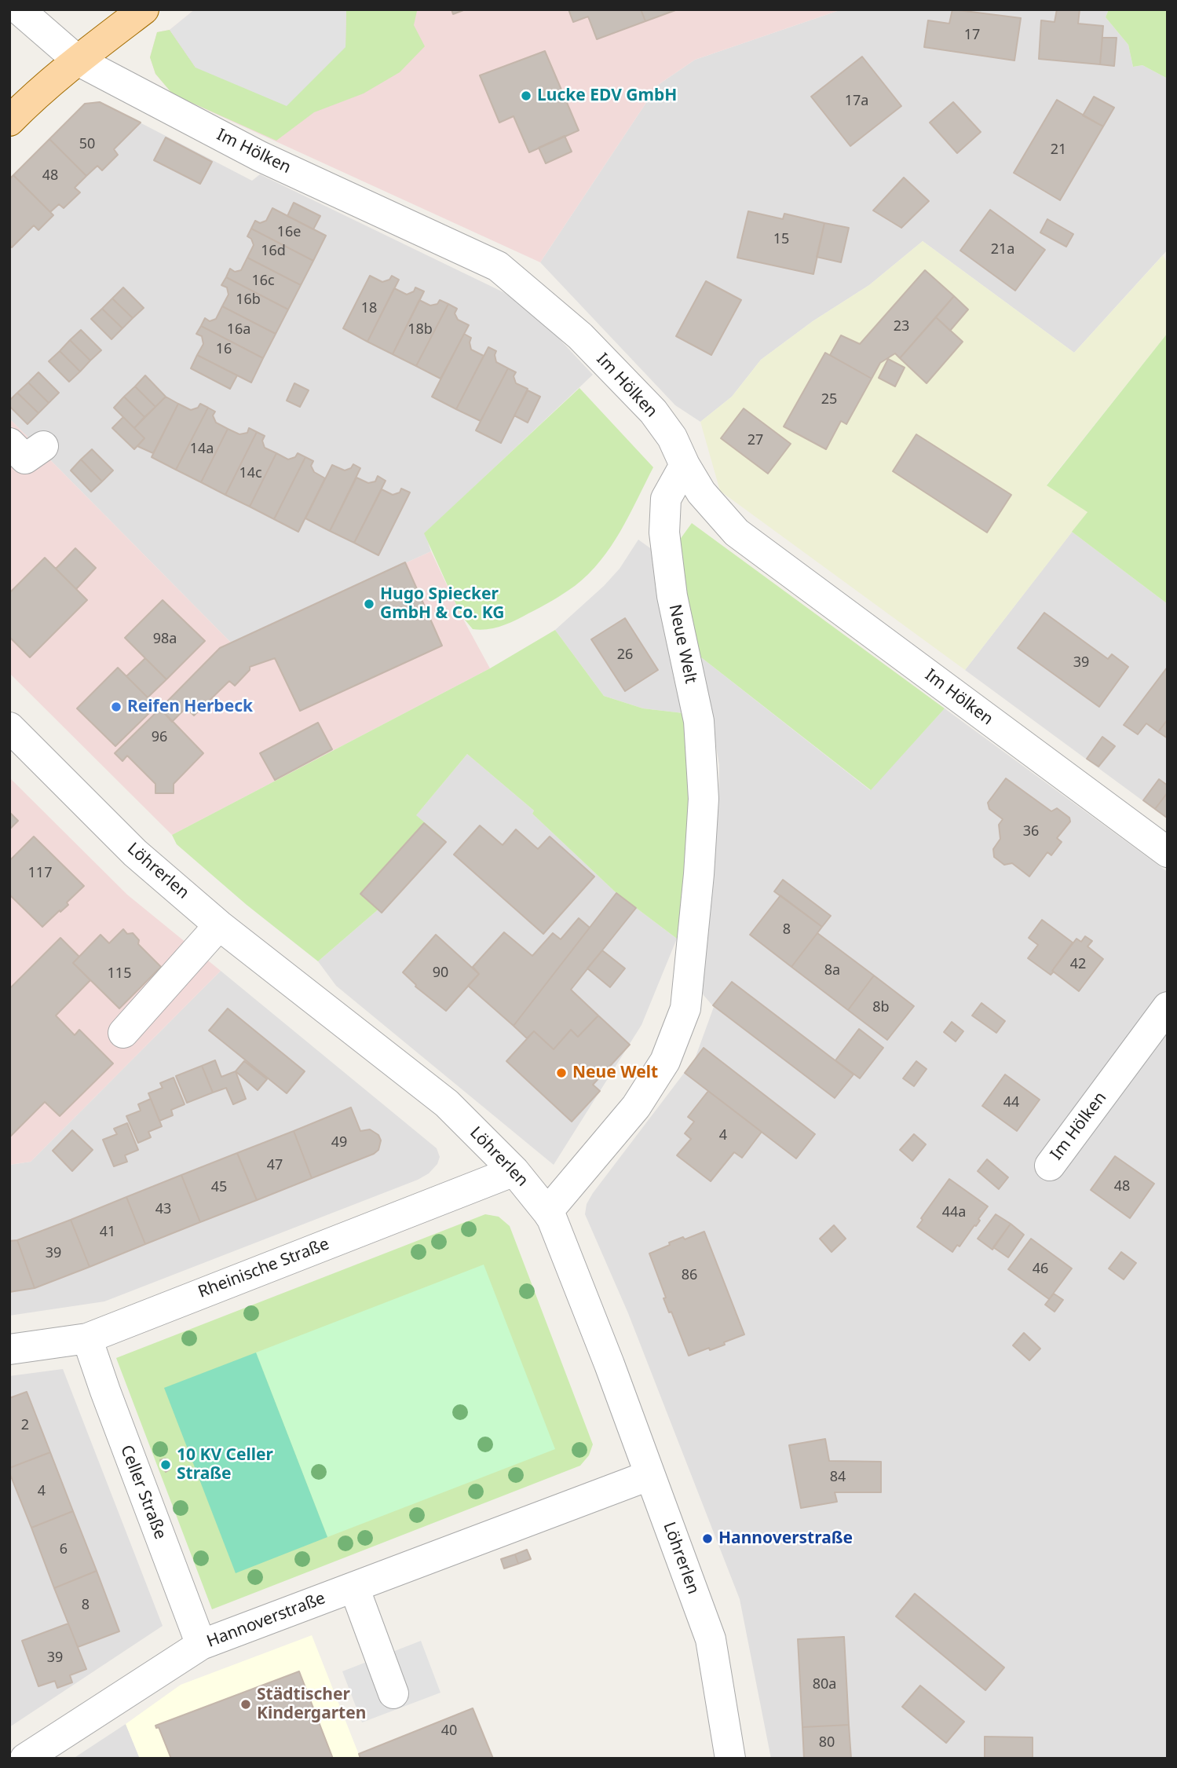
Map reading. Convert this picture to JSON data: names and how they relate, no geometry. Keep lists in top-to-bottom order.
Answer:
{
  "streets": {
    "street": [
      "Im Hölken",
      "Neue Welt",
      "Löhrerlen",
      "Rheinische Straße",
      "Celler Straße",
      "Hannoverstraße"
    ]
  },
  "crossings": [
    ["Im Hölken", "Neue Welt"],
    ["Neue Welt", "Löhrerlen"],
    ["Löhrerlen", "Rheinische Straße"],
    ["Löhrerlen", "Hannoverstraße"],
    ["Rheinische Straße", "Celler Straße"],
    ["Celler Straße", "Hannoverstraße"]
  ],
  "places": [
    "Lucke EDV GmbH",
    "Hugo Spiecker GmbH & Co. KG",
    "Reifen Herbeck",
    "Neue Welt",
    "10 KV Celler Straße",
    "Hannoverstraße",
    "Städtischer Kindergarten"
  ],
  "house_numbers": [
    "17",
    "17a",
    "50",
    "21",
    "48",
    "16e",
    "15",
    "21a",
    "16d",
    "16c",
    "16b",
    "18",
    "23",
    "16a",
    "18b",
    "16",
    "25",
    "27",
    "14a",
    "14c",
    "98a",
    "26",
    "39",
    "96",
    "36",
    "117",
    "8",
    "42",
    "8a",
    "90",
    "115",
    "8b",
    "44",
    "4",
    "49",
    "47",
    "48",
    "45",
    "43",
    "44a",
    "41",
    "39",
    "46",
    "86",
    "2",
    "84",
    "4",
    "6",
    "8",
    "39",
    "80a",
    "40",
    "80"
  ]
}
